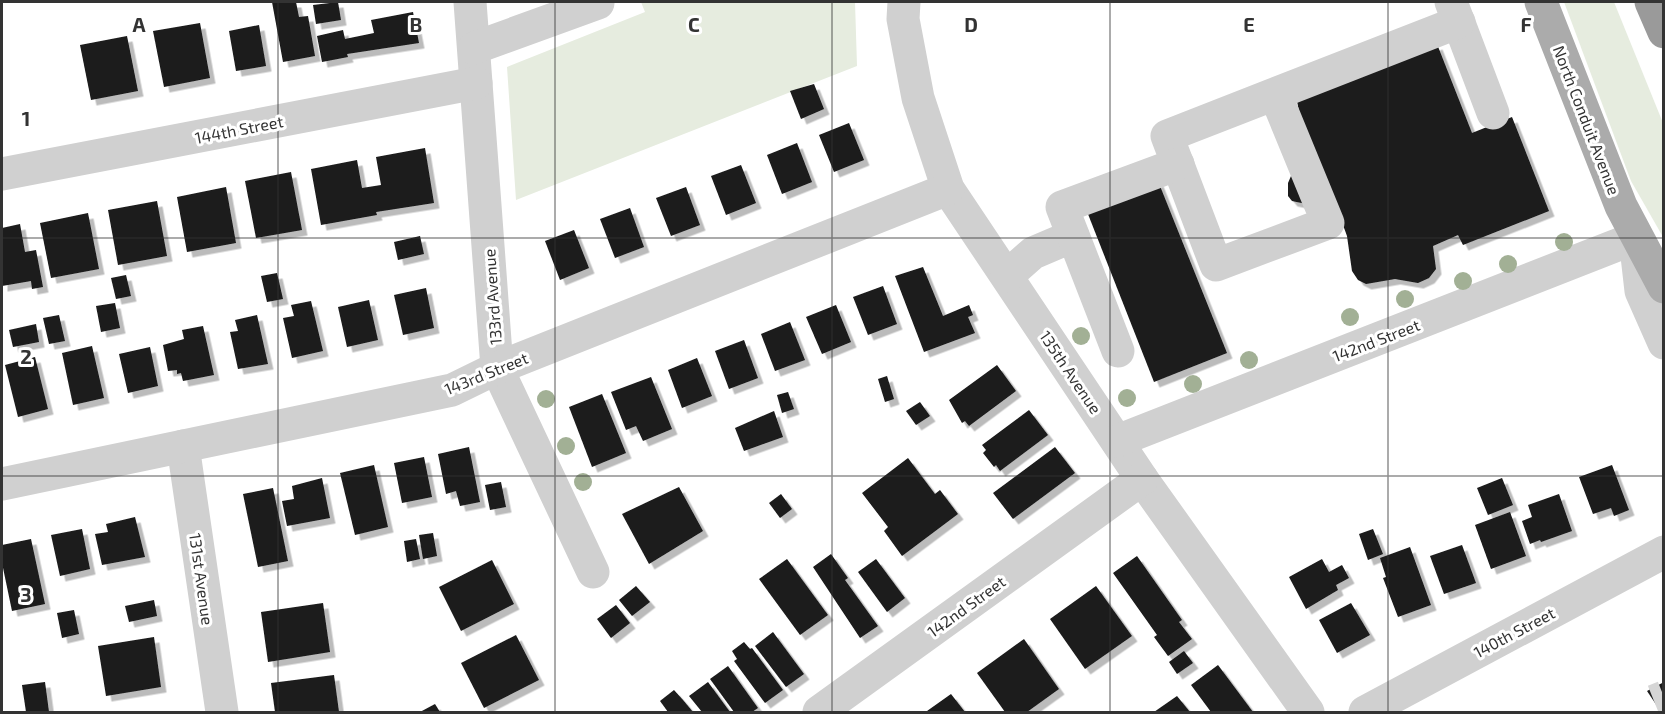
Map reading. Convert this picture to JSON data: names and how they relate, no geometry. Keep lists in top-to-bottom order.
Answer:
{
  "streets": {
    "main road": ["North Conduit Avenue"],
    "street": [
      "144th Street",
      "133rd Avenue",
      "142nd Street",
      "135th Avenue",
      "143rd Street",
      "131st Avenue",
      "140th Street"
    ]
  },
  "crossings": [
    ["North Conduit Avenue", "142nd Street"],
    ["144th Street", "133rd Avenue"],
    ["133rd Avenue", "143rd Street"],
    ["142nd Street", "135th Avenue"],
    ["135th Avenue", "143rd Street"],
    ["143rd Street", "131st Avenue"]
  ],
  "grid": {
    "columns": [
      "A",
      "B",
      "C",
      "D",
      "E",
      "F"
    ],
    "rows": ["1", "2", "3"]
  }
}
